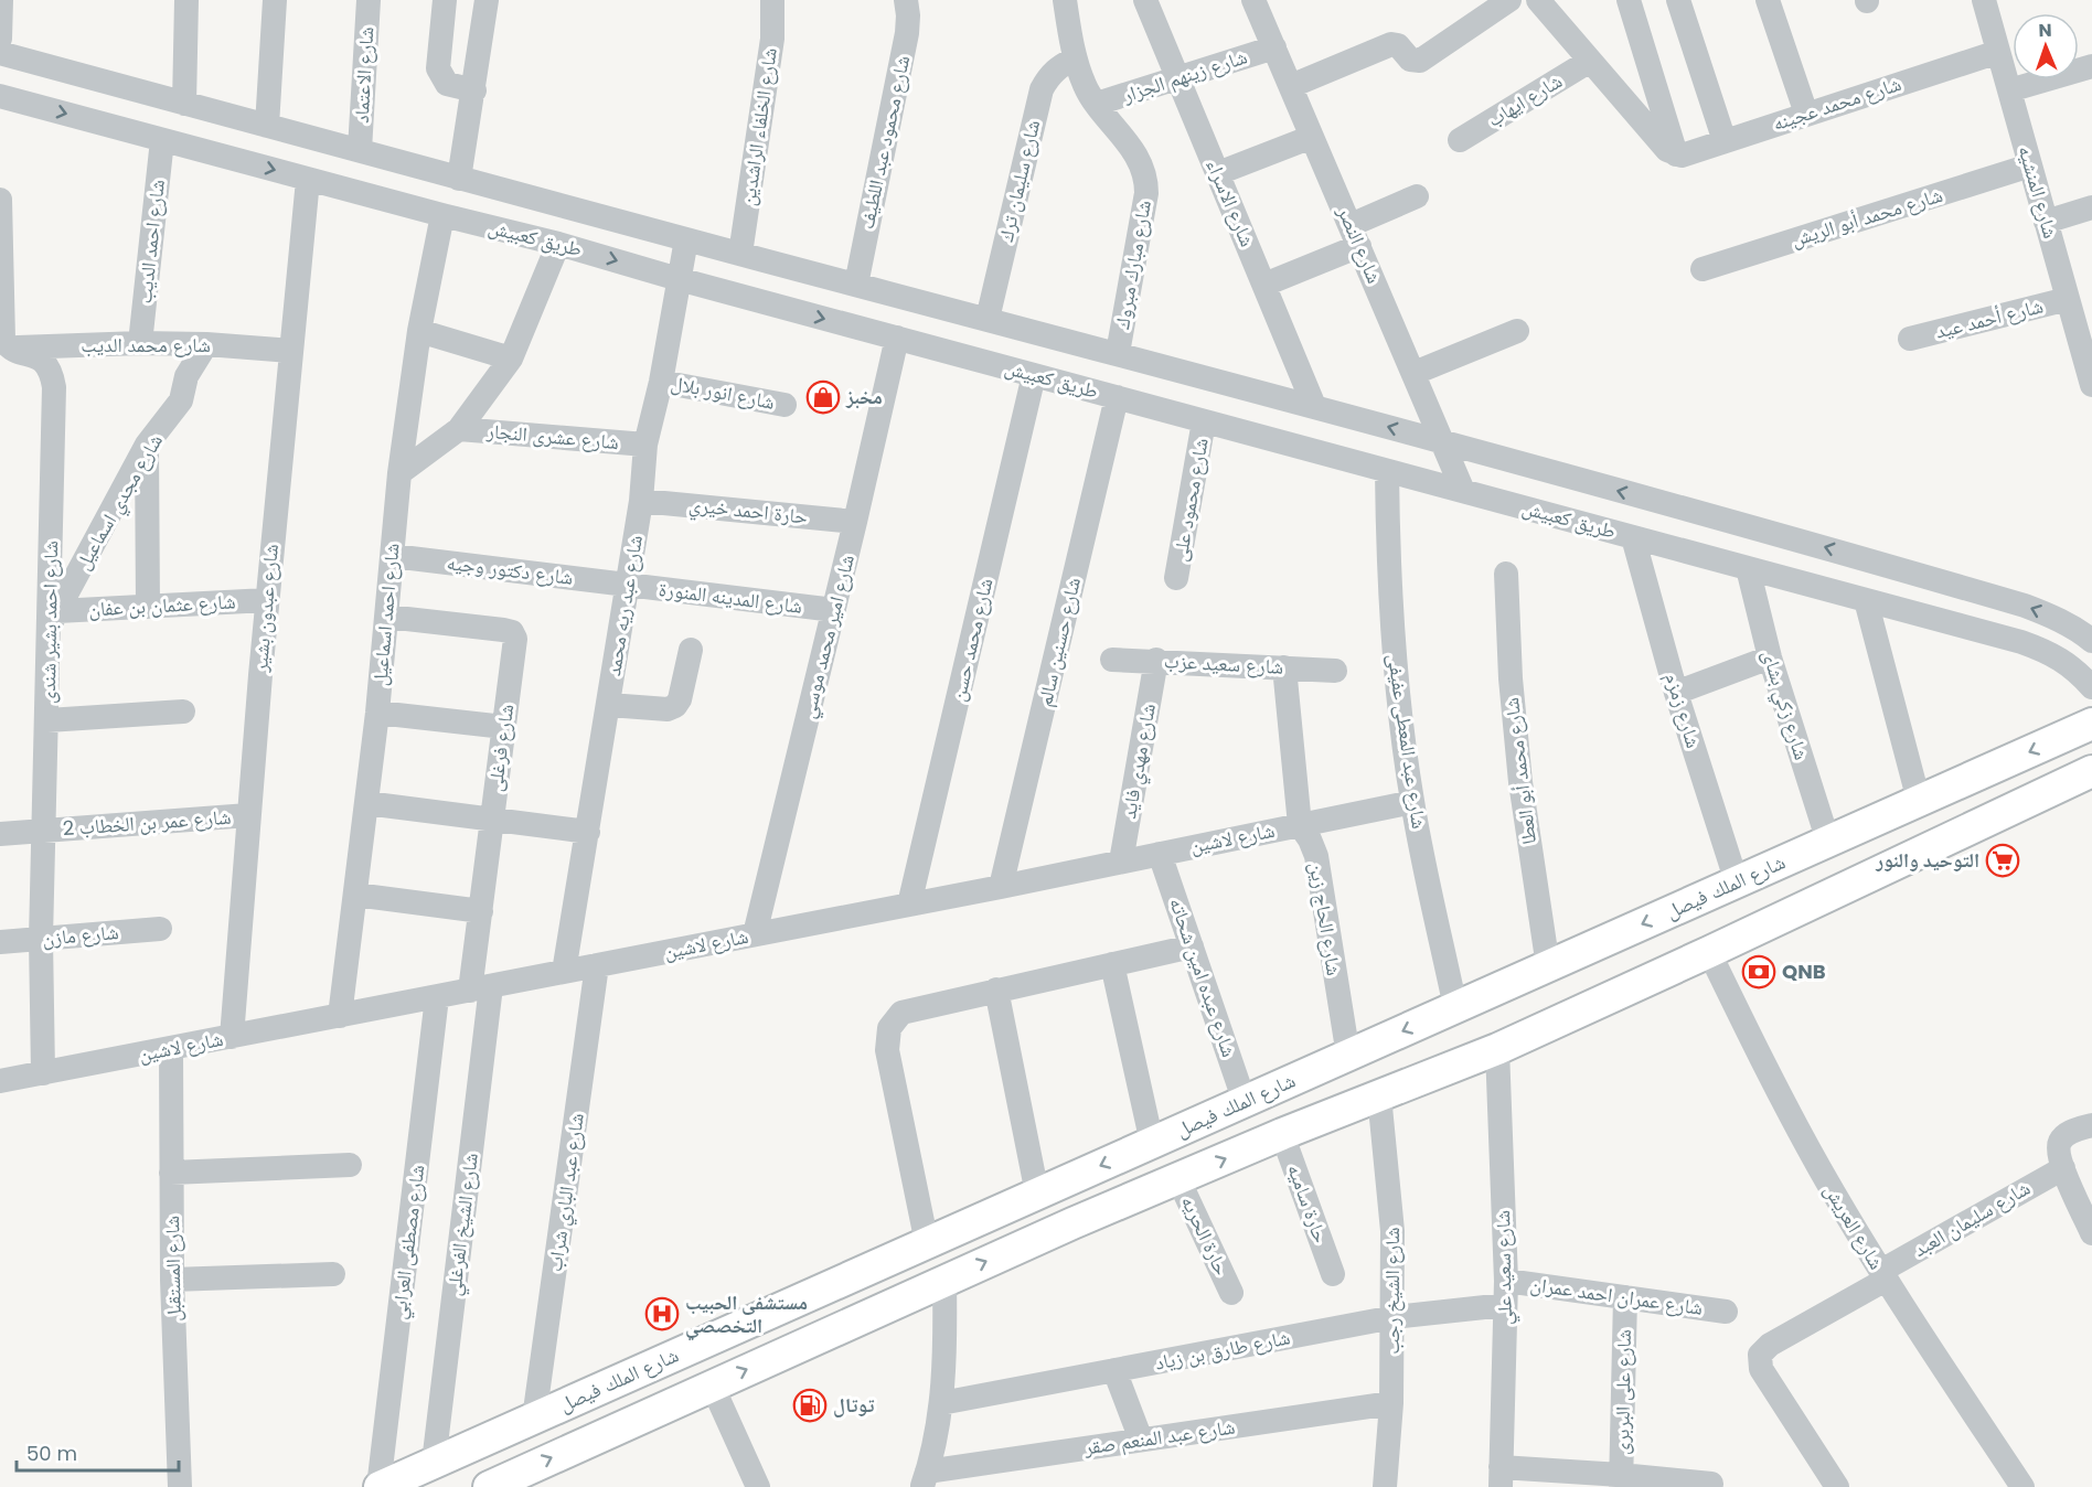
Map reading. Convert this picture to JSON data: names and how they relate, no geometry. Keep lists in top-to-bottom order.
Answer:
{
  "streets": {
    "main road": ["شارع الملك فيصل"],
    "street": [
      "شارع الاعتماد",
      "شارع زينهم الجزار",
      "شارع ايهاب",
      "شارع محمد عجينه",
      "شارع الخلفاء الراشدين",
      "شارع محمود عبد اللطيف",
      "شارع سليمان ترك",
      "شارع المنشيه",
      "شارع الاسراء",
      "شارع محمد أبو الريش",
      "طريق كعبيش",
      "شارع احمد الديب",
      "شارع النصر",
      "شارع مبارك مبروك",
      "شارع أحمد عيد",
      "شارع محمد الديب",
      "شارع انور بلال",
      "شارع عشرى النجار",
      "شارع محمود على",
      "شارع مجدي اسماعيل",
      "حارة احمد خيري",
      "شارع دكتور وجيه",
      "شارع المدينه المنورة",
      "شارع عثمان بن عفان",
      "شارع عبد ريه محمد",
      "شارع عبدون بشير",
      "شارع احمد اسماعيل",
      "شارع احمد بشير شندى",
      "شارع امير محمد موسي",
      "شارع محمد حسن",
      "شارع حسنين سالم",
      "شارع سعيد عزب",
      "شارع زكي بشاى",
      "شارع زمزم",
      "شارع عبد المعطى عفيفى",
      "شارع فرغلى",
      "شارع مهدي فايد",
      "شارع محمد أبو العطا",
      "شارع عمر بن الخطاب 2",
      "شارع لاشين",
      "شارع الحاج زين",
      "شارع مازن",
      "شارع عبده امين شحاته",
      "شارع عبد الباري شراب",
      "حارة ساميه",
      "شارع سليمان العبد",
      "شارع الشيخ الفرغلي",
      "شارع العريش",
      "حارة الحريه",
      "شارع مصطفى العرابي",
      "شارع سعيد علي",
      "شارع المستقبل",
      "شارع الشيخ رجب",
      "شارع عمران احمد عمران",
      "شارع طارق بن زياد",
      "شارع على البربرى",
      "شارع عبد المنعم صقر"
    ]
  },
  "crossings": [
    ["شارع الاعتماد", "طريق كعبيش"],
    ["شارع زينهم الجزار", "شارع الاسراء"],
    ["شارع زينهم الجزار", "شارع النصر"],
    ["شارع زينهم الجزار", "شارع مبارك مبروك"],
    ["شارع محمد عجينه", "شارع المنشيه"],
    ["شارع الخلفاء الراشدين", "طريق كعبيش"],
    ["شارع محمود عبد اللطيف", "طريق كعبيش"],
    ["شارع سليمان ترك", "طريق كعبيش"],
    ["شارع سليمان ترك", "شارع مبارك مبروك"],
    ["شارع المنشيه", "شارع محمد أبو الريش"],
    ["شارع المنشيه", "شارع أحمد عيد"],
    ["شارع الاسراء", "طريق كعبيش"],
    ["طريق كعبيش", "شارع احمد الديب"],
    ["طريق كعبيش", "شارع النصر"],
    ["طريق كعبيش", "شارع مبارك مبروك"],
    ["طريق كعبيش", "شارع محمود على"],
    ["طريق كعبيش", "شارع عبد ريه محمد"],
    ["طريق كعبيش", "شارع عبدون بشير"],
    ["طريق كعبيش", "شارع احمد اسماعيل"],
    ["طريق كعبيش", "شارع امير محمد موسي"],
    ["طريق كعبيش", "شارع محمد حسن"],
    ["طريق كعبيش", "شارع حسنين سالم"],
    ["طريق كعبيش", "شارع زكي بشاى"],
    ["طريق كعبيش", "شارع زمزم"],
    ["طريق كعبيش", "شارع عبد المعطى عفيفى"],
    ["شارع احمد الديب", "شارع محمد الديب"],
    ["شارع محمد الديب", "شارع مجدي اسماعيل"],
    ["شارع محمد الديب", "شارع عبدون بشير"],
    ["شارع محمد الديب", "شارع احمد بشير شندى"],
    ["شارع انور بلال", "شارع عبد ريه محمد"],
    ["شارع عشرى النجار", "شارع عبد ريه محمد"],
    ["شارع مجدي اسماعيل", "شارع عثمان بن عفان"],
    ["شارع مجدي اسماعيل", "شارع احمد بشير شندى"],
    ["حارة احمد خيري", "شارع عبد ريه محمد"],
    ["حارة احمد خيري", "شارع امير محمد موسي"],
    ["شارع دكتور وجيه", "شارع المدينه المنورة"],
    ["شارع دكتور وجيه", "شارع عبد ريه محمد"],
    ["شارع دكتور وجيه", "شارع احمد اسماعيل"],
    ["شارع المدينه المنورة", "شارع عبد ريه محمد"],
    ["شارع المدينه المنورة", "شارع امير محمد موسي"],
    ["شارع عثمان بن عفان", "شارع عبدون بشير"],
    ["شارع عثمان بن عفان", "شارع احمد بشير شندى"],
    ["شارع عبد ريه محمد", "شارع لاشين"],
    ["شارع عبدون بشير", "شارع عمر بن الخطاب 2"],
    ["شارع عبدون بشير", "شارع لاشين"],
    ["شارع احمد اسماعيل", "شارع فرغلى"],
    ["شارع احمد اسماعيل", "شارع لاشين"],
    ["شارع احمد بشير شندى", "شارع عمر بن الخطاب 2"],
    ["شارع احمد بشير شندى", "شارع لاشين"],
    ["شارع احمد بشير شندى", "شارع مازن"],
    ["شارع امير محمد موسي", "شارع لاشين"],
    ["شارع محمد حسن", "شارع لاشين"],
    ["شارع حسنين سالم", "شارع لاشين"],
    ["شارع سعيد عزب", "شارع مهدي فايد"],
    ["شارع سعيد عزب", "شارع الحاج زين"],
    ["شارع زكي بشاى", "شارع الملك فيصل"],
    ["شارع زمزم", "شارع الملك فيصل"],
    ["شارع عبد المعطى عفيفى", "شارع لاشين"],
    ["شارع عبد المعطى عفيفى", "شارع الملك فيصل"],
    ["شارع فرغلى", "شارع لاشين"],
    ["شارع فرغلى", "شارع الشيخ الفرغلي"],
    ["شارع مهدي فايد", "شارع لاشين"],
    ["شارع محمد أبو العطا", "شارع الملك فيصل"],
    ["شارع لاشين", "شارع الحاج زين"],
    ["شارع لاشين", "شارع عبده امين شحاته"],
    ["شارع لاشين", "شارع عبد الباري شراب"],
    ["شارع لاشين", "شارع الشيخ الفرغلي"],
    ["شارع لاشين", "شارع مصطفى العرابي"],
    ["شارع لاشين", "شارع المستقبل"],
    ["شارع الملك فيصل", "شارع الحاج زين"],
    ["شارع الملك فيصل", "شارع عبده امين شحاته"],
    ["شارع الملك فيصل", "شارع عبد الباري شراب"],
    ["شارع الملك فيصل", "شارع الشيخ الفرغلي"],
    ["شارع الملك فيصل", "شارع مصطفى العرابي"],
    ["شارع سليمان العبد", "شارع العريش"],
    ["شارع سعيد علي", "شارع عمران احمد عمران"],
    ["شارع سعيد علي", "شارع طارق بن زياد"],
    ["شارع الشيخ رجب", "شارع طارق بن زياد"],
    ["شارع الشيخ رجب", "شارع عبد المنعم صقر"],
    ["شارع عمران احمد عمران", "شارع طارق بن زياد"],
    ["شارع عمران احمد عمران", "شارع على البربرى"]
  ],
  "places": {
    "shop": ["مخبز"],
    "supermarket": ["التوحيد والنور"],
    "bank": ["QNB"],
    "hospital": ["مستشفى الحبيب التخصصي"],
    "fuel station": ["توتال"]
  },
  "scale_bar": "50 m",
  "north": "top"
}
